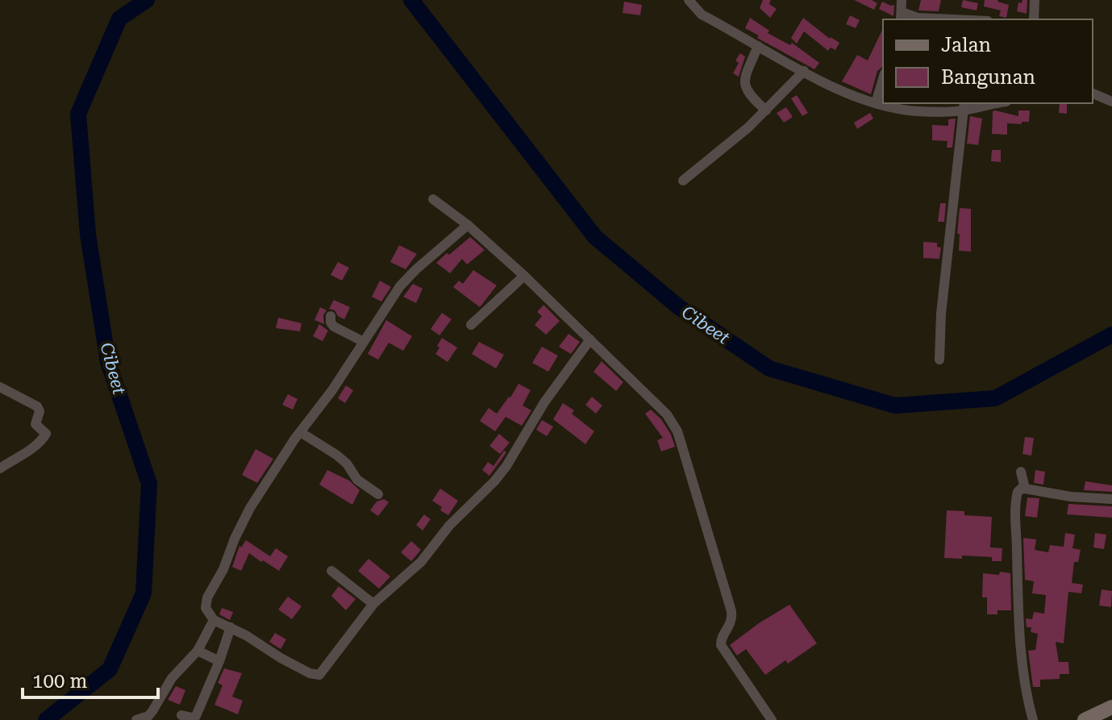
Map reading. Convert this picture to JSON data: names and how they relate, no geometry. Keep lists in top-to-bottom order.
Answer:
{
  "water": ["Cibeet"],
  "legend": ["Jalan", "Bangunan"],
  "scale_bar": "100 m"
}
